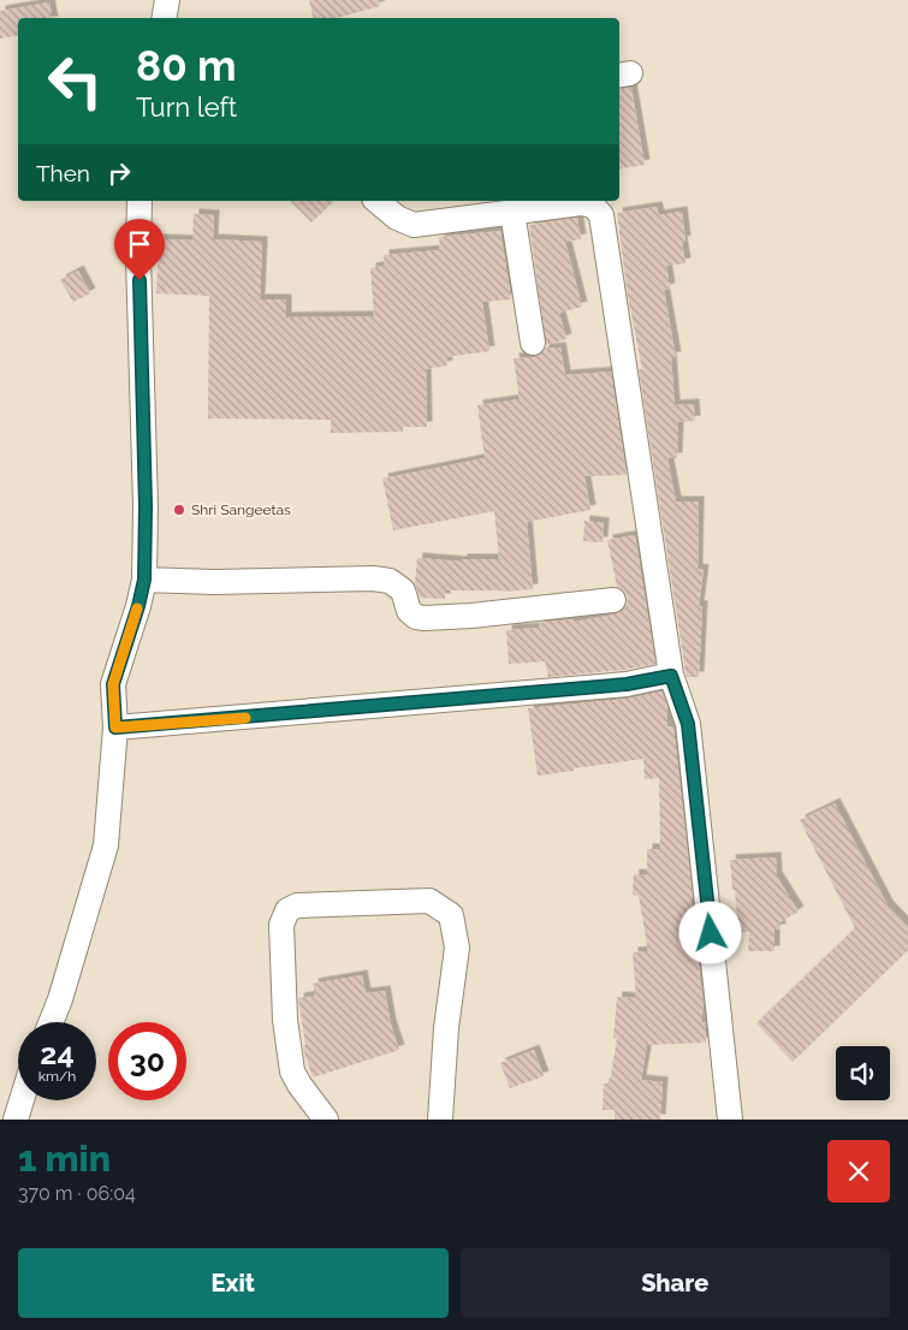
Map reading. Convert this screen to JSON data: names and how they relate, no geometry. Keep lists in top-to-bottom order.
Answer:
{
  "places": ["Shri Sangeetas"],
  "page": {
    "turn": ["80 m", "Turn left"],
    "then": "Then",
    "speed": "24 km/h",
    "limit": "30",
    "heading": ["1 min", "370 m · 06:04"],
    "buttons": ["Exit", "Share"]
  }
}
